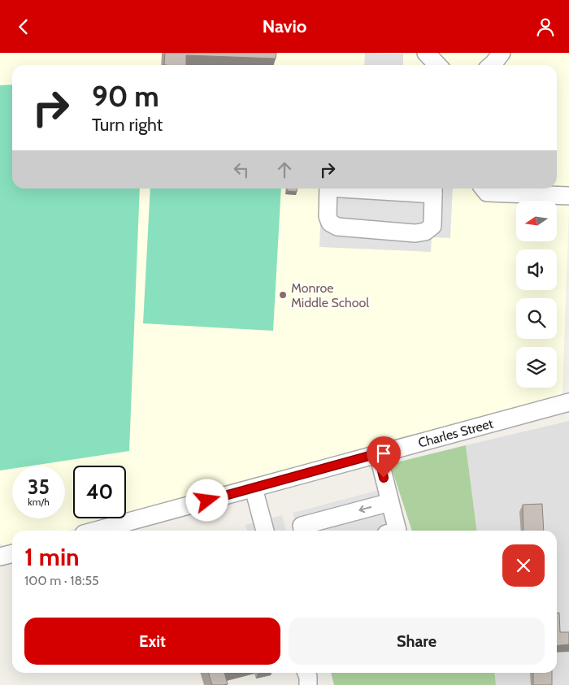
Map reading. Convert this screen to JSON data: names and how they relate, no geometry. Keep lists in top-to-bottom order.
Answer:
{
  "streets": {
    "street": ["Charles Street"]
  },
  "places": ["Monroe Middle School"],
  "north": "left",
  "page": {
    "header": "Navio",
    "turn": ["90 m", "Turn right"],
    "speed": "35 km/h",
    "limit": "40",
    "heading": ["1 min", "100 m · 18:55"],
    "buttons": ["Exit", "Share"]
  }
}
